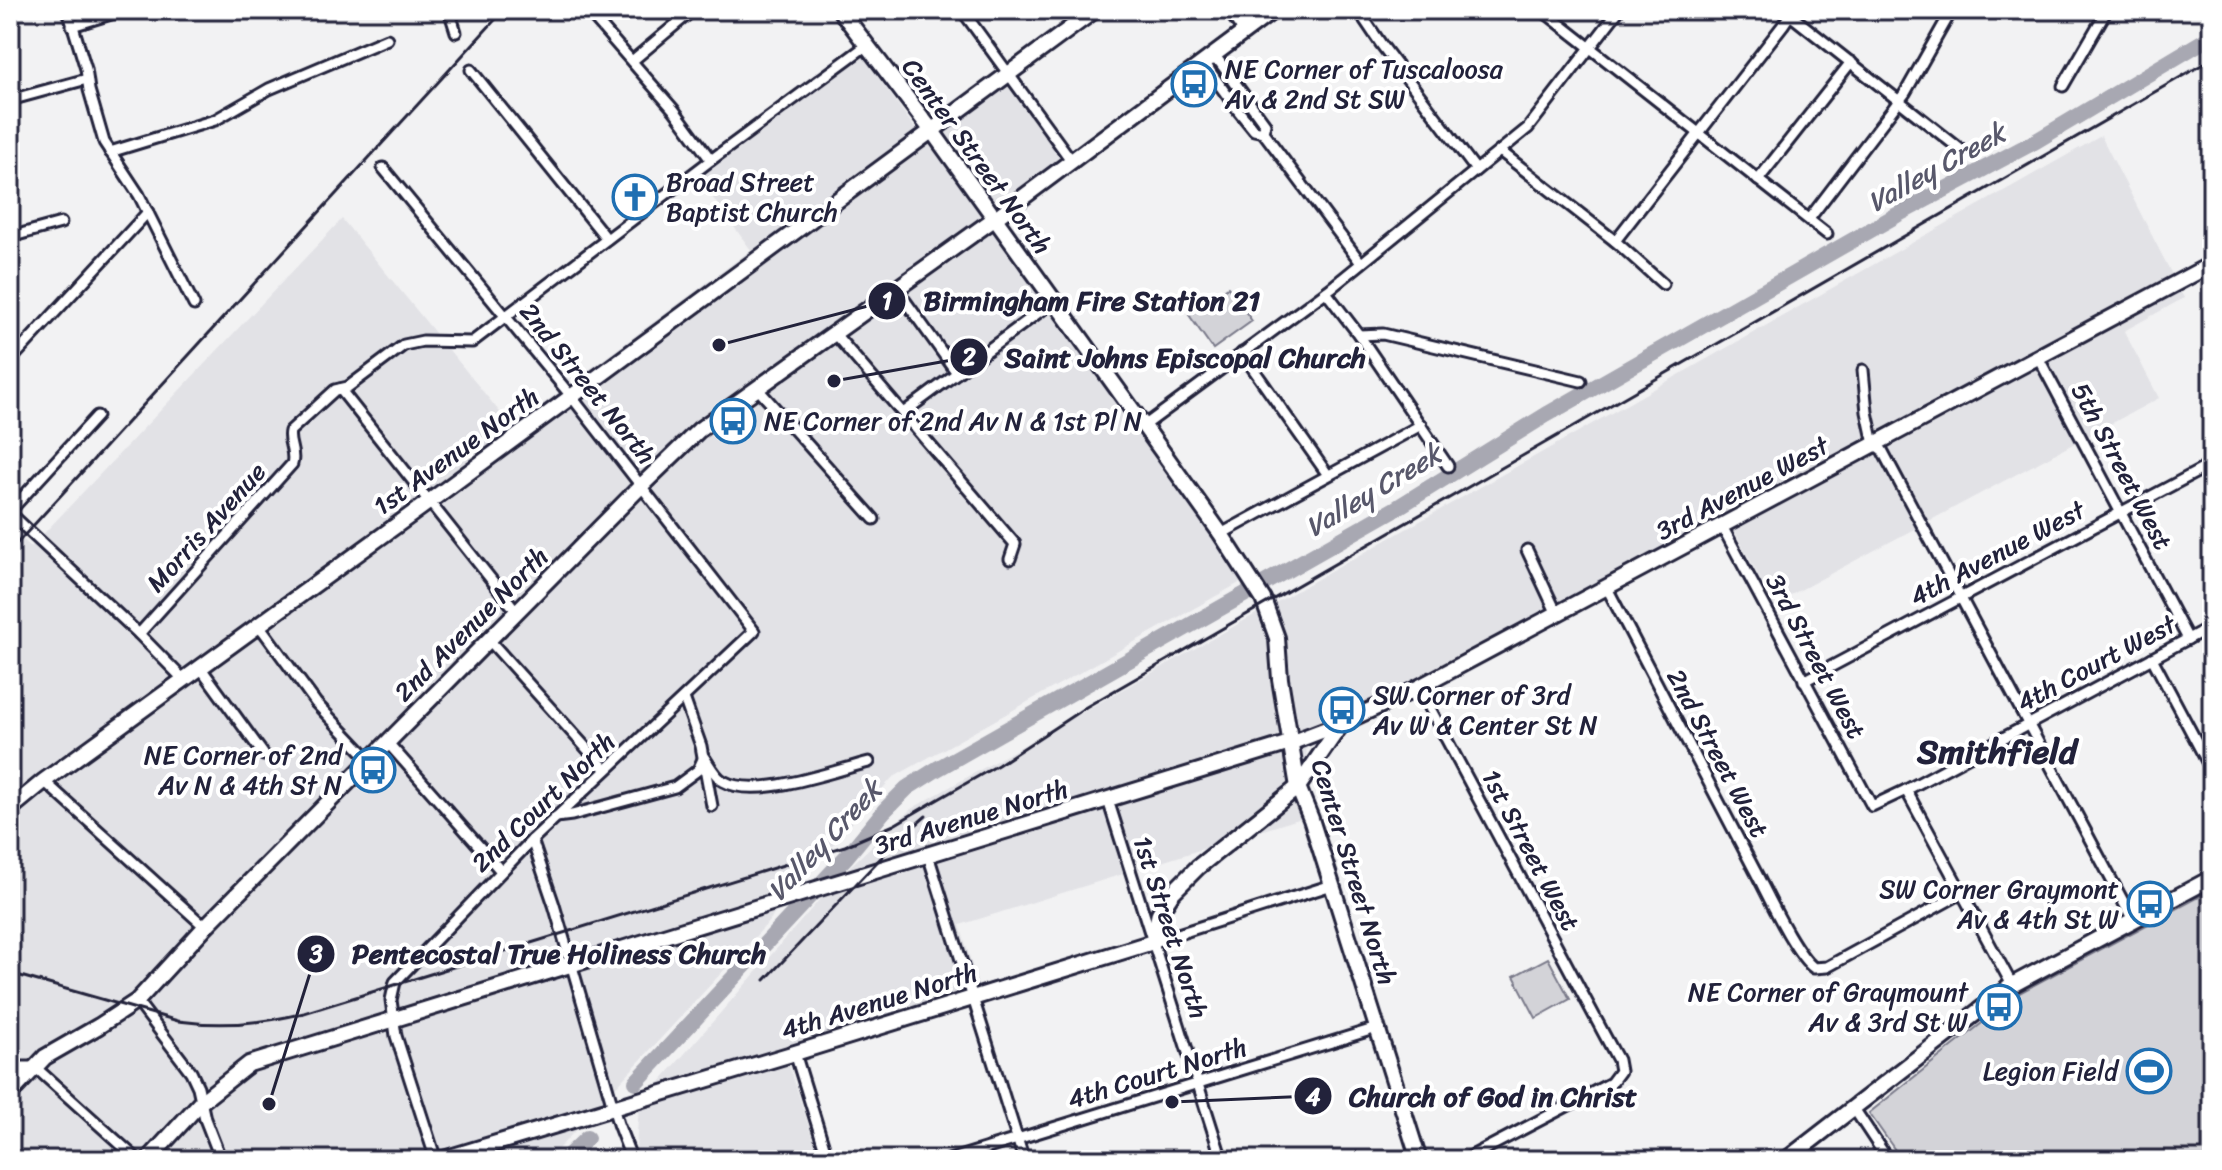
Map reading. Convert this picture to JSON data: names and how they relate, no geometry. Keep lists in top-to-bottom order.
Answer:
{
  "streets": {
    "street": [
      "Center Street North",
      "2nd Street North",
      "1st Avenue North",
      "5th Street West",
      "3rd Avenue West",
      "Morris Avenue",
      "4th Avenue West",
      "2nd Avenue North",
      "3rd Street West",
      "4th Court West",
      "2nd Street West",
      "2nd Court North",
      "3rd Avenue North",
      "1st Street West",
      "1st Street North",
      "4th Avenue North",
      "4th Court North"
    ]
  },
  "crossings": [
    ["Center Street North", "1st Avenue North"],
    ["Center Street North", "3rd Avenue West"],
    ["Center Street North", "Morris Avenue"],
    ["Center Street North", "2nd Avenue North"],
    ["Center Street North", "3rd Avenue North"],
    ["Center Street North", "4th Avenue North"],
    ["Center Street North", "4th Court North"],
    ["2nd Street North", "1st Avenue North"],
    ["2nd Street North", "Morris Avenue"],
    ["2nd Street North", "2nd Avenue North"],
    ["2nd Street North", "2nd Court North"],
    ["5th Street West", "3rd Avenue West"],
    ["5th Street West", "4th Avenue West"],
    ["5th Street West", "4th Court West"],
    ["3rd Avenue West", "3rd Street West"],
    ["3rd Avenue West", "2nd Street West"],
    ["3rd Avenue West", "3rd Avenue North"],
    ["3rd Avenue West", "1st Street West"],
    ["4th Avenue West", "3rd Street West"],
    ["3rd Street West", "4th Court West"],
    ["2nd Court North", "3rd Avenue North"],
    ["3rd Avenue North", "1st Street North"],
    ["1st Street North", "4th Avenue North"],
    ["1st Street North", "4th Court North"]
  ],
  "districts": ["Smithfield"],
  "water": ["Valley Creek"],
  "places": {
    "bus stop": [
      "NE Corner of Tuscaloosa Av & 2nd St SW",
      "NE Corner of 2nd Av N & 1st Pl N",
      "SW Corner of 3rd Av W & Center St N",
      "NE Corner of 2nd Av N & 4th St N",
      "SW Corner Graymont Av & 4th St W",
      "NE Corner of Graymount Av & 3rd St W"
    ],
    "church": ["Broad Street Baptist Church"],
    "other": [
      "Birmingham Fire Station 21",
      "Saint Johns Episcopal Church",
      "Church of God in Christ",
      "Pentecostal True Holiness Church"
    ],
    "sports": ["Legion Field"]
  }
}
